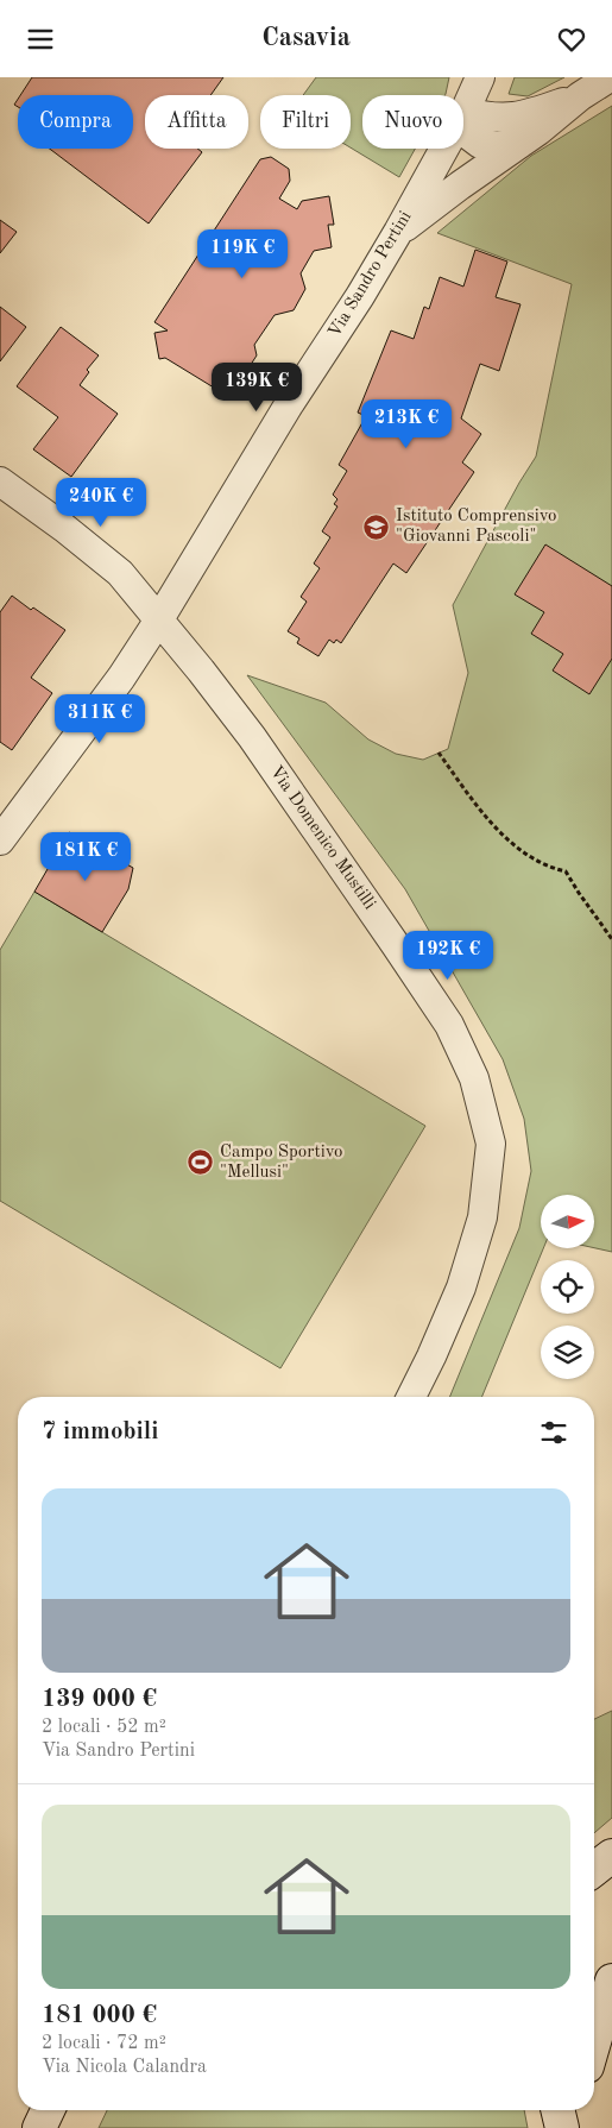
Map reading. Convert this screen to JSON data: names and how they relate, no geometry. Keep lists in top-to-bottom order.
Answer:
{
  "streets": {
    "street": ["Via Sandro Pertini", "Via Domenico Mustilli"]
  },
  "crossings": [
    ["Via Sandro Pertini", "Via Domenico Mustilli"]
  ],
  "places": {
    "school or university": ["Istituto Comprensivo \"Giovanni Pascoli\""],
    "sports": ["Campo Sportivo \"Mellusi\""]
  },
  "north": "right",
  "page": {
    "header": "Casavia",
    "chip": [
      "Compra",
      "Affitta",
      "Filtri",
      "Nuovo"
    ],
    "price": [
      "119K €",
      "139K €",
      "213K €",
      "240K €",
      "311K €",
      "181K €",
      "192K €"
    ],
    "heading": "7 immobili",
    "list": [
      {
        "name": "139 000 €",
        "note": "2 locali · 52 m² · Via Sandro Pertini"
      },
      {
        "name": "181 000 €",
        "note": "2 locali · 72 m² · Via Nicola Calandra"
      }
    ]
  }
}
